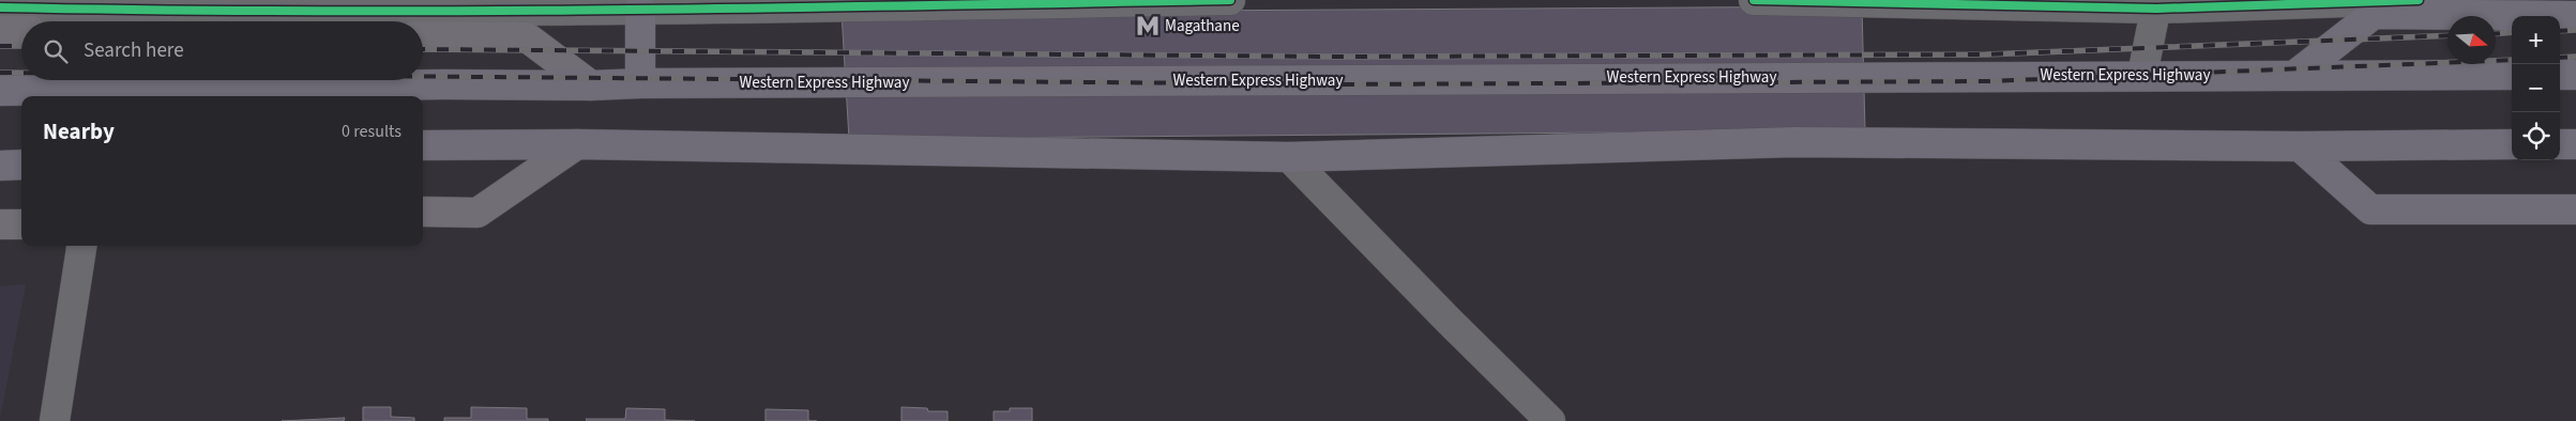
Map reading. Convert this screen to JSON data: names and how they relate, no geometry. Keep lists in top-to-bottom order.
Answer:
{
  "streets": {
    "highway": ["Western Express Highway"]
  },
  "places": {
    "metro station": ["Magathane"]
  },
  "north": "right",
  "page": {
    "map_buttons": ["+", "−"],
    "search": "Search here",
    "heading": ["Nearby", "0 results"]
  }
}
